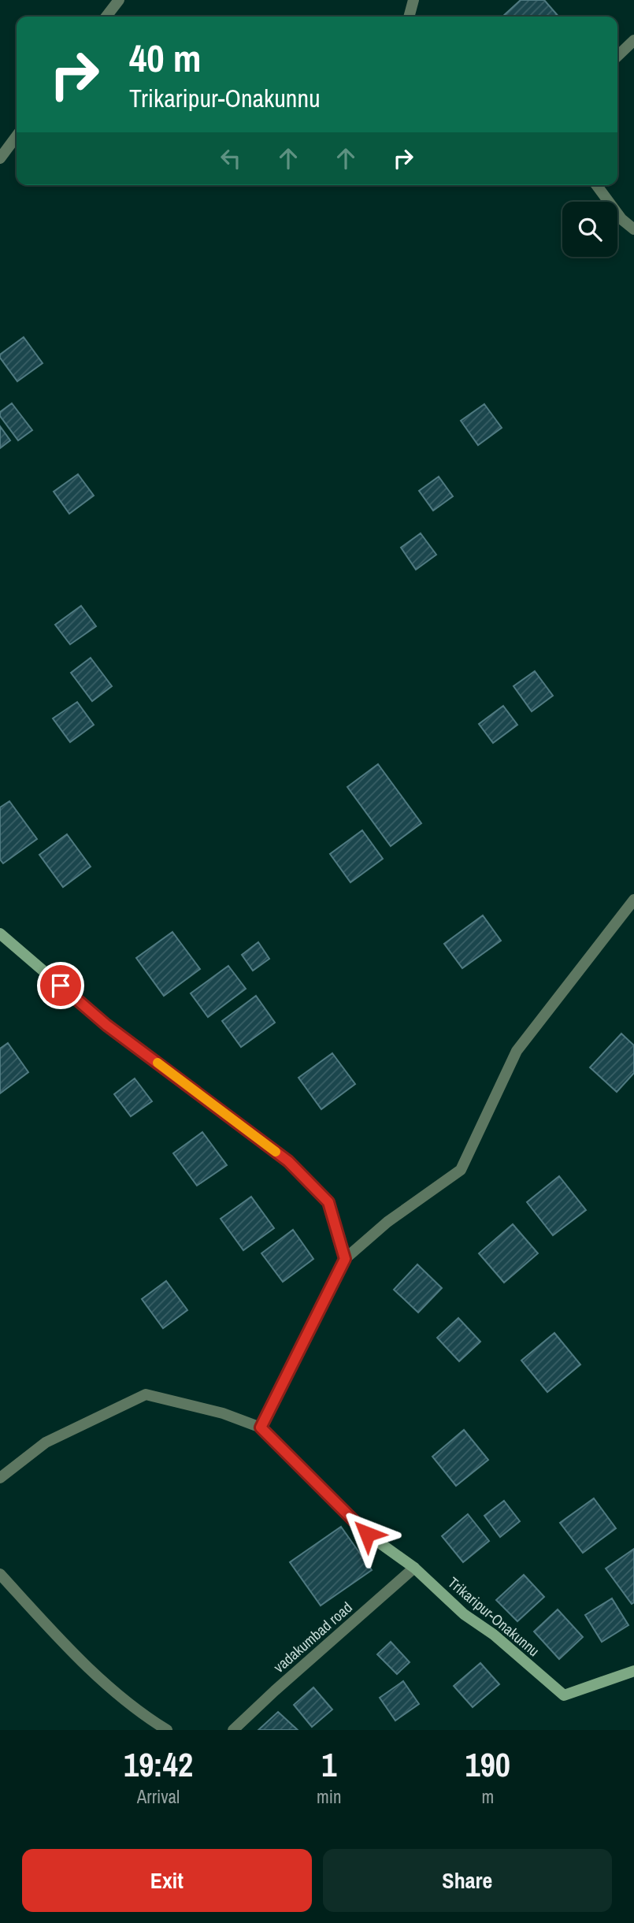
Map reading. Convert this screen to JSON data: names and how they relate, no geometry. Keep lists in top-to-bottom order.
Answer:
{
  "streets": {
    "street": ["Trikaripur-Onakunnu", "vadakumbad road"]
  },
  "crossings": [
    ["Trikaripur-Onakunnu", "vadakumbad road"]
  ],
  "page": {
    "turn": ["40 m", "Trikaripur-Onakunnu"],
    "eta": [
      "19:42",
      "Arrival",
      "1",
      "min",
      "190",
      "m"
    ],
    "buttons": ["Exit", "Share"]
  }
}
